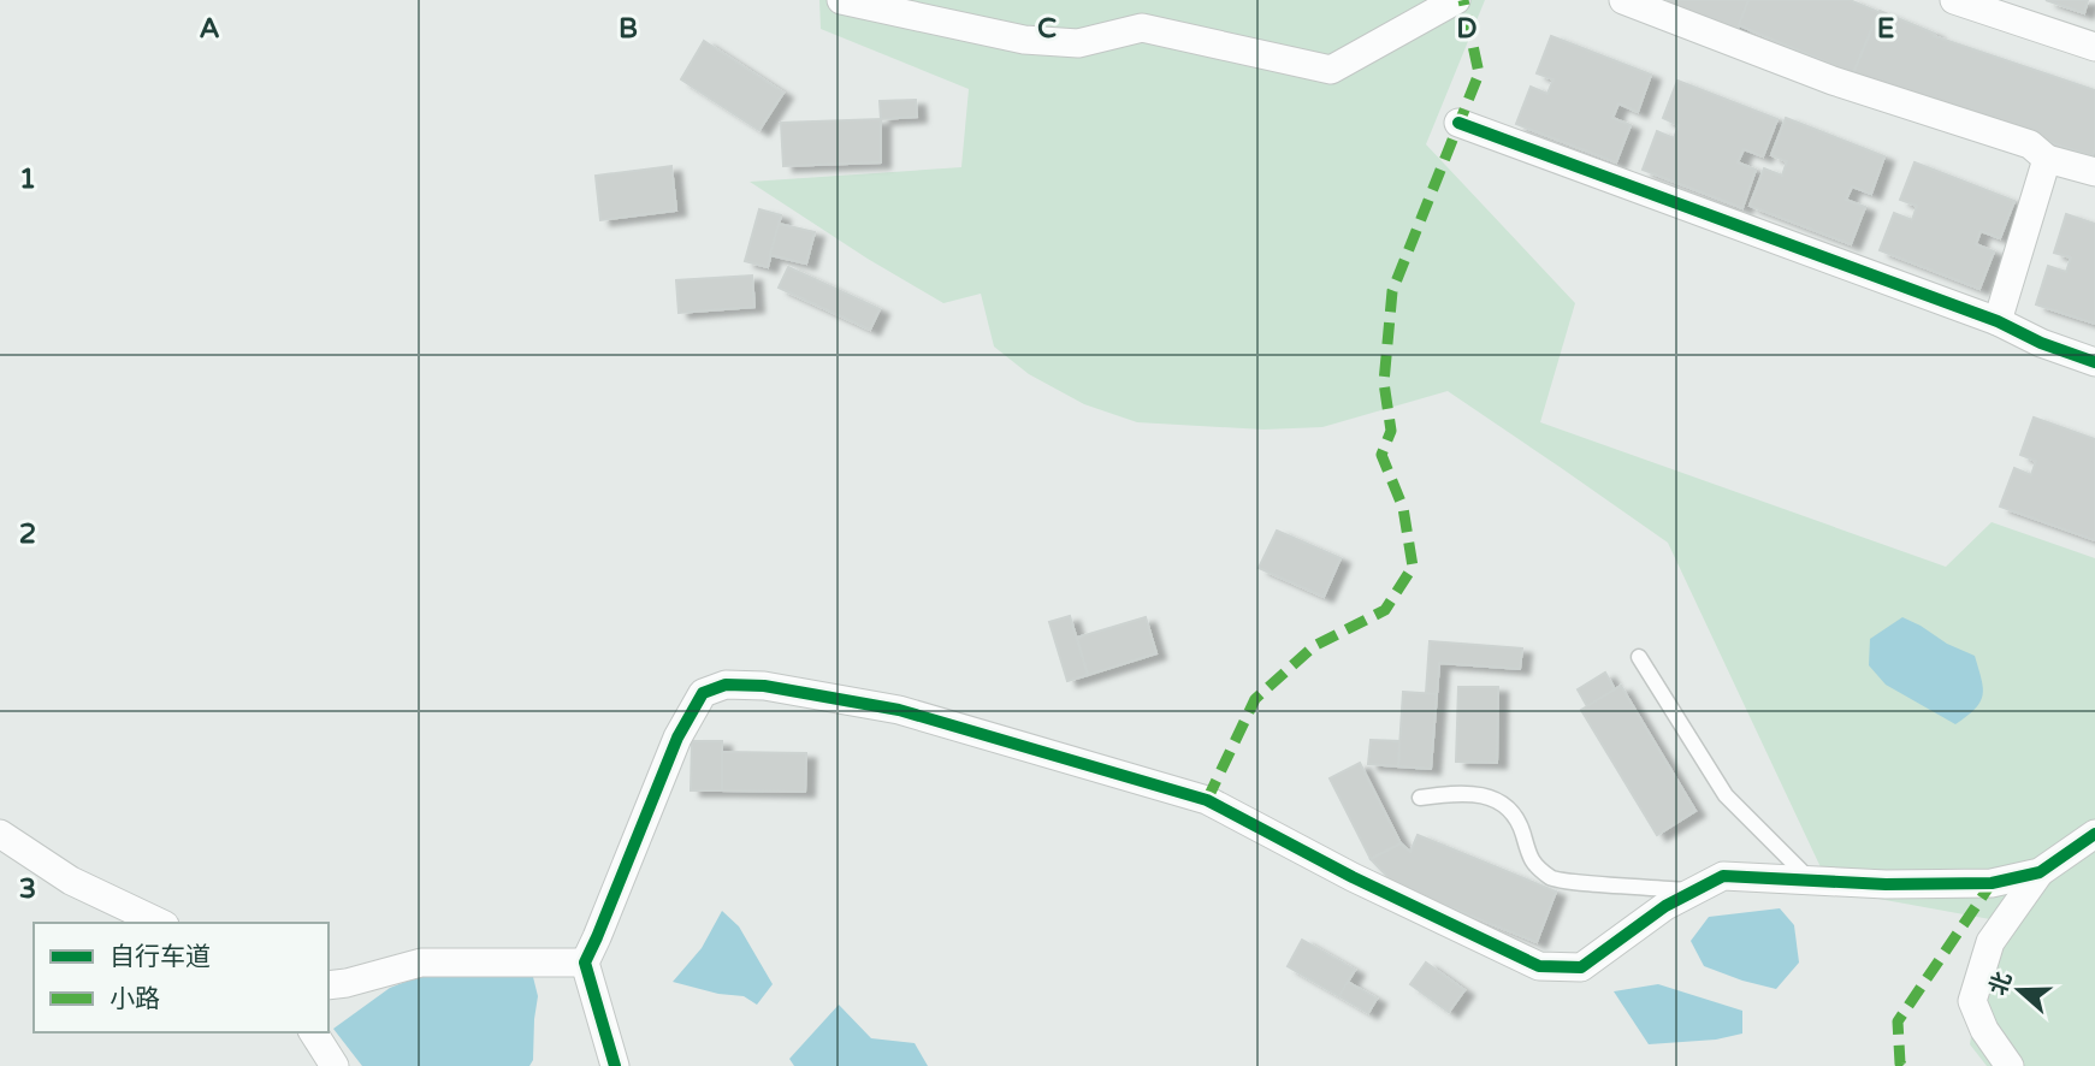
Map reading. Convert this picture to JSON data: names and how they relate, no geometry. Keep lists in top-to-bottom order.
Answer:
{
  "legend": ["自行车道", "小路"],
  "north": "left",
  "grid": {
    "columns": [
      "A",
      "B",
      "C",
      "D",
      "E"
    ],
    "rows": ["1", "2", "3"]
  }
}
